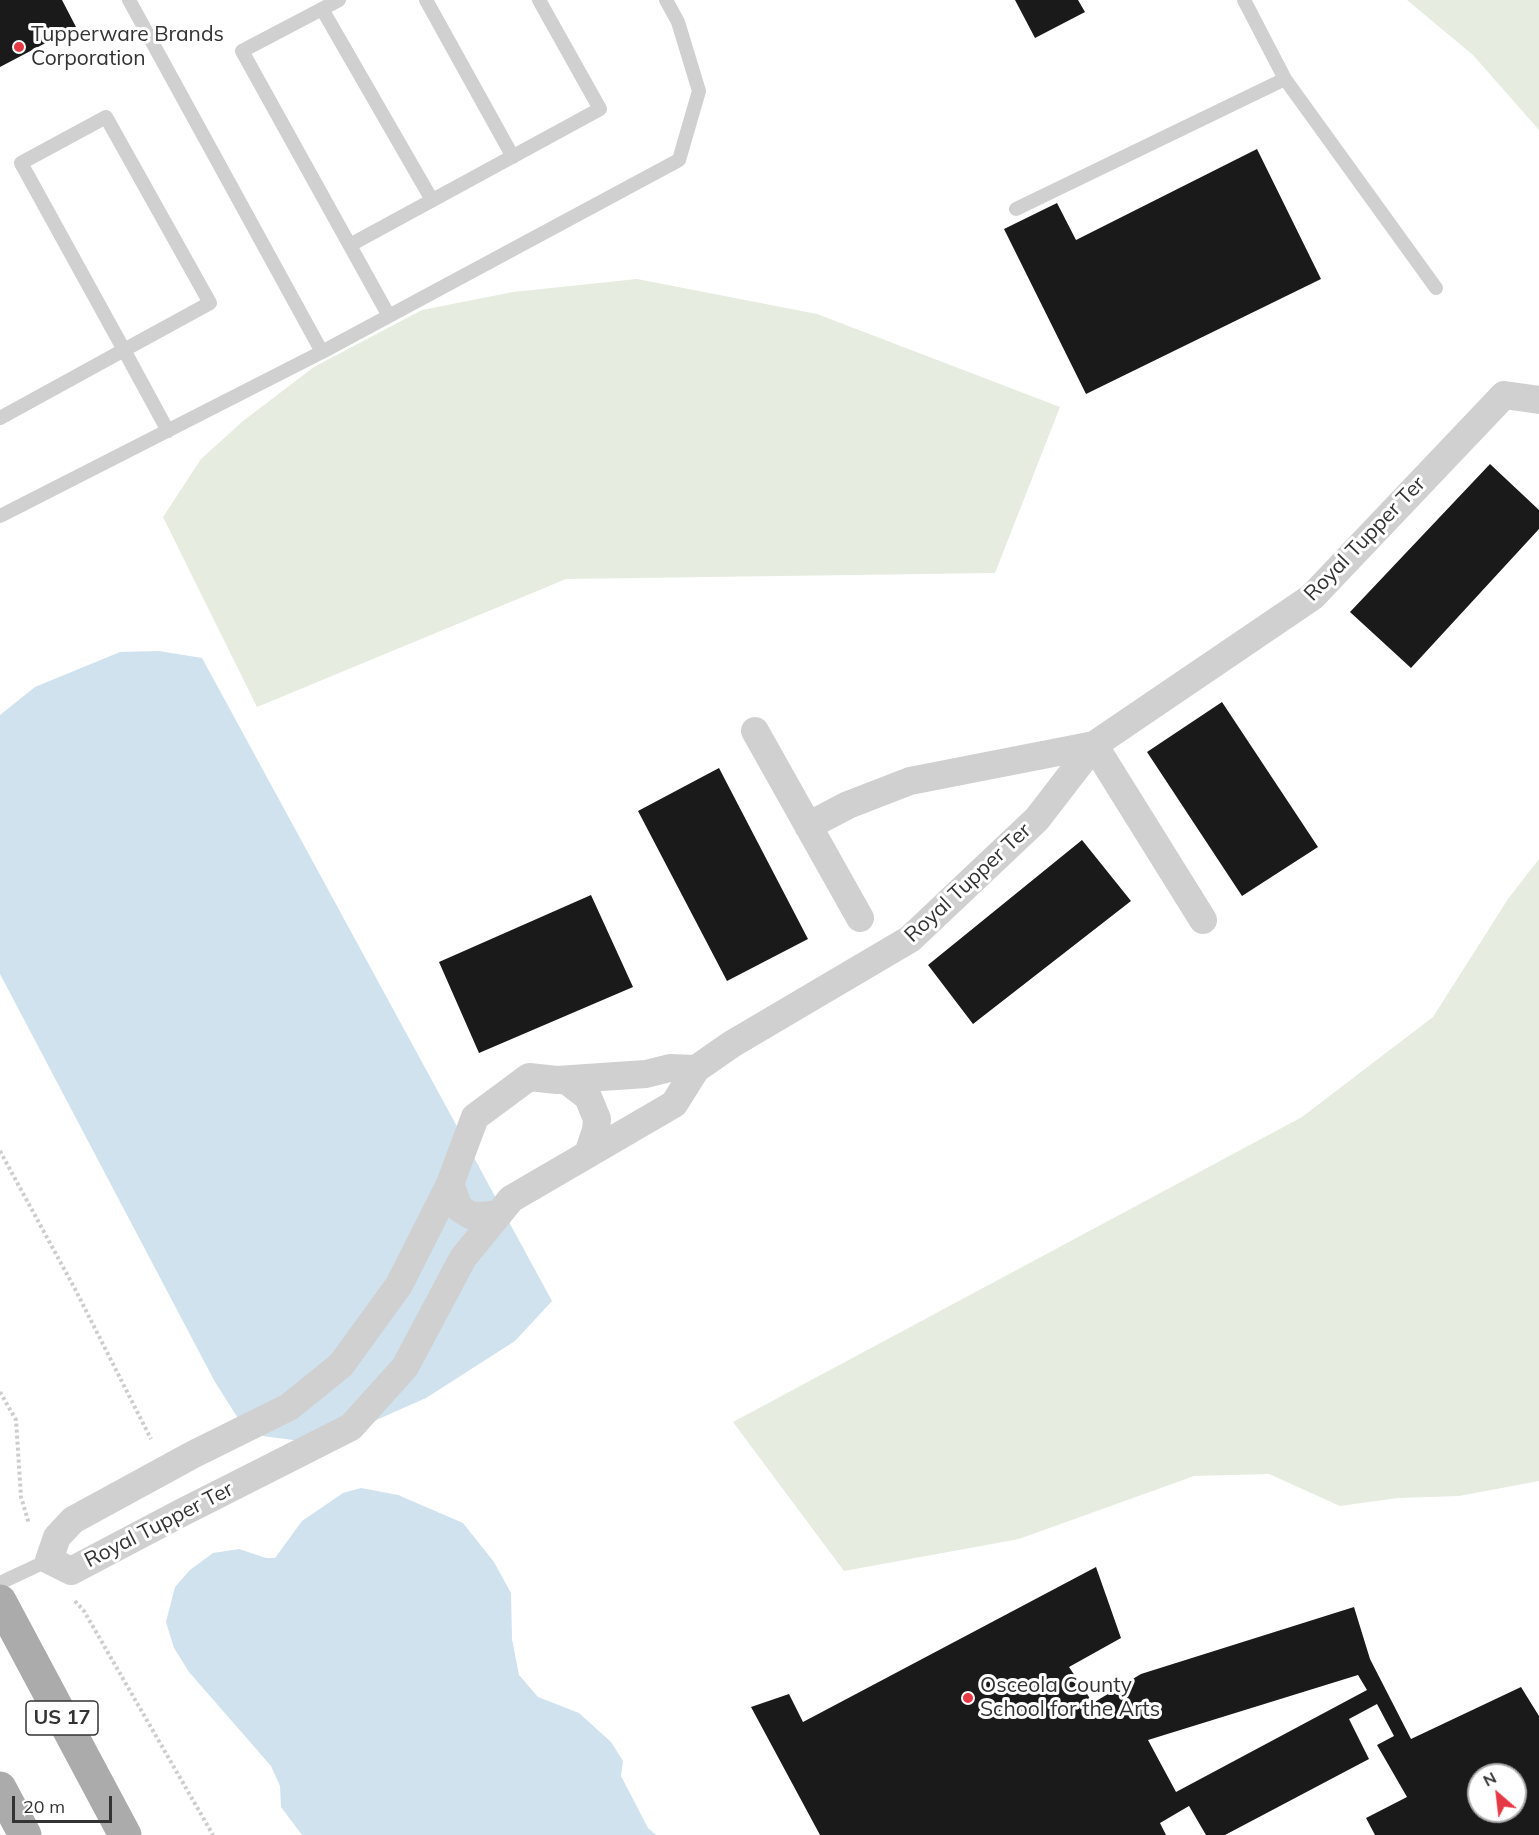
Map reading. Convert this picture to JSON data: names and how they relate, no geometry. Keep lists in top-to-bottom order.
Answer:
{
  "streets": {
    "main road": ["US 17"],
    "street": ["Royal Tupper Ter"]
  },
  "places": ["Tupperware Brands Corporation", "Osceola County School for the Arts"],
  "scale_bar": "20 m",
  "north": "top left"
}
